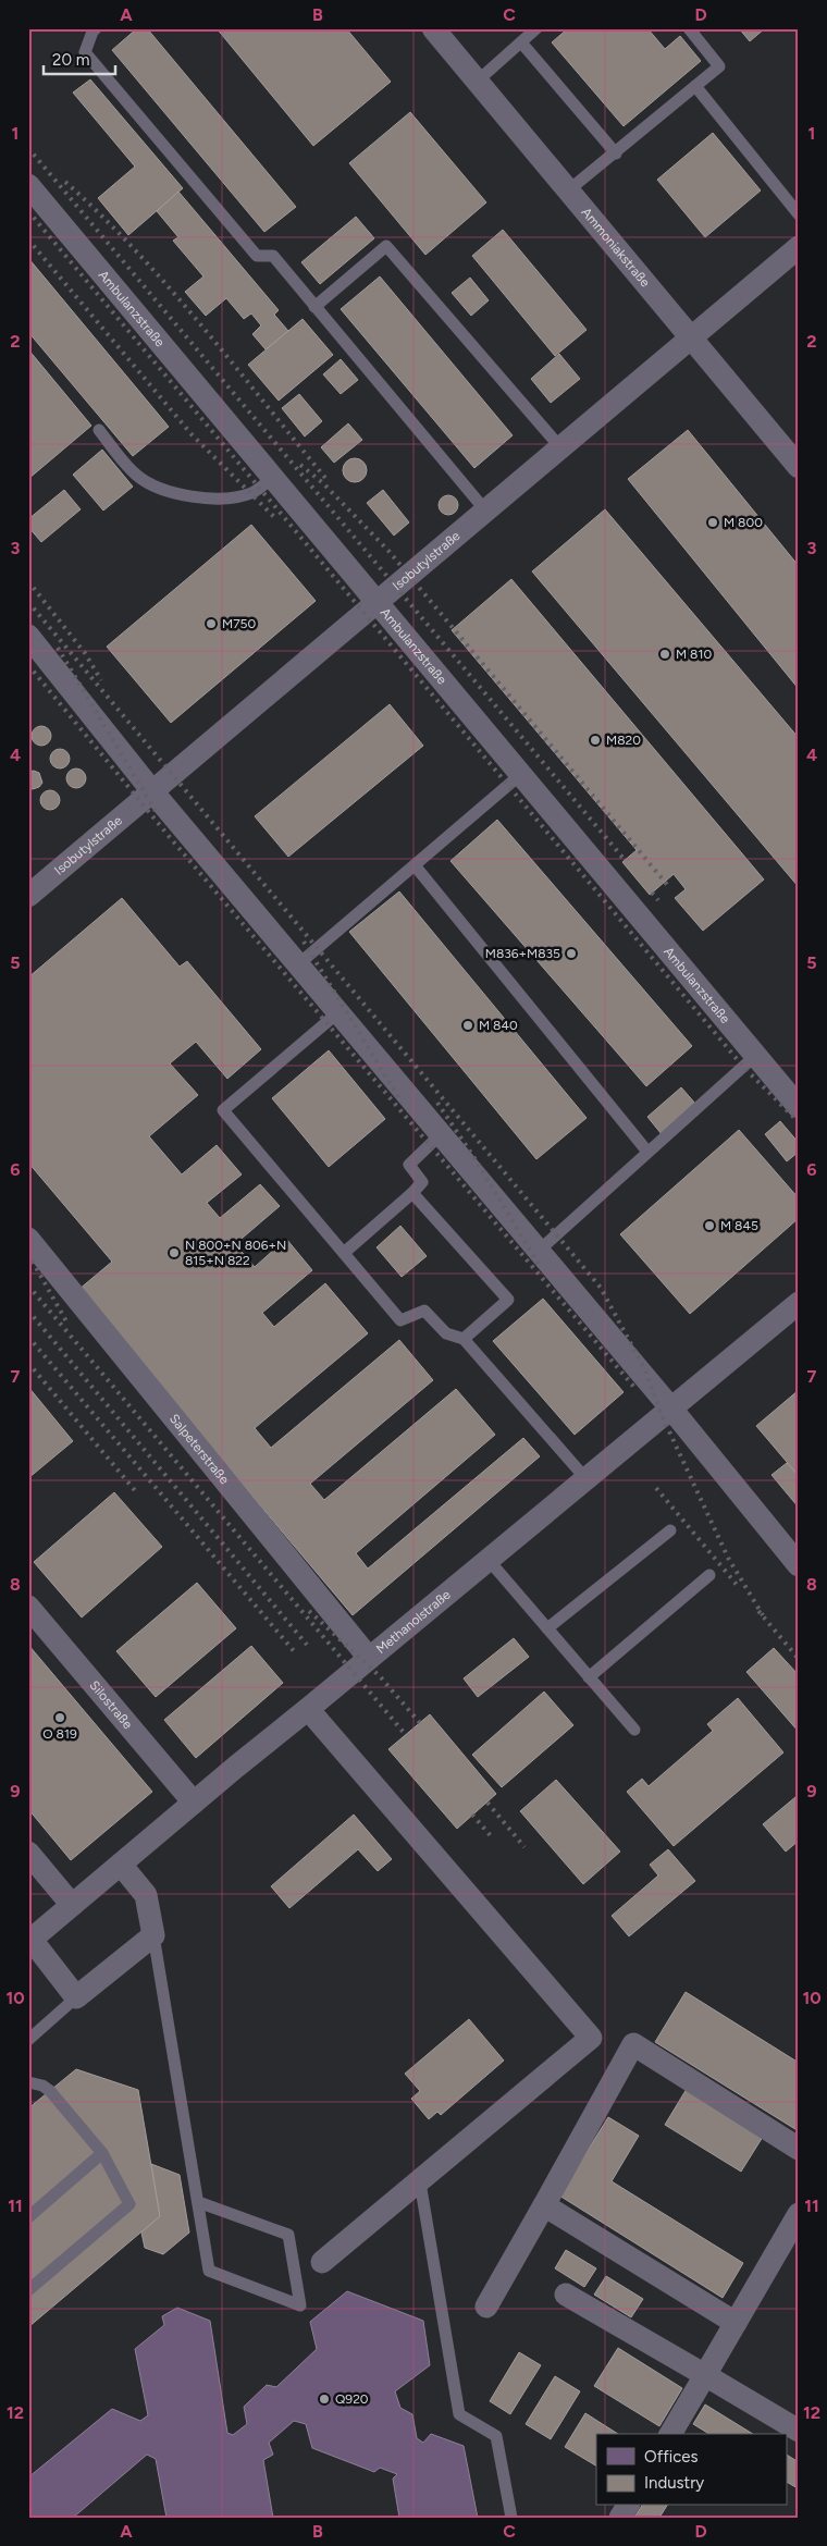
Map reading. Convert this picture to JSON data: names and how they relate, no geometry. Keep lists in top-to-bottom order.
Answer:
{
  "streets": {
    "street": [
      "Ammoniakstraße",
      "Ambulanzstraße",
      "Isobutylstraße",
      "Salpeterstraße",
      "Methanolstraße",
      "Silostraße"
    ]
  },
  "crossings": [
    ["Ammoniakstraße", "Isobutylstraße"],
    ["Ambulanzstraße", "Isobutylstraße"],
    ["Salpeterstraße", "Methanolstraße"],
    ["Methanolstraße", "Silostraße"]
  ],
  "places": [
    "M 800",
    "M750",
    "M 810",
    "M820",
    "M836+M835",
    "M 840",
    "M 845",
    "N 800+N 806+N 815+N 822",
    "O 819",
    "Q920"
  ],
  "legend": ["Offices", "Industry"],
  "scale_bar": "20 m",
  "grid": {
    "columns": [
      "A",
      "B",
      "C",
      "D"
    ],
    "rows": [
      "1",
      "2",
      "3",
      "4",
      "5",
      "6",
      "7",
      "8",
      "9",
      "10",
      "11",
      "12"
    ]
  }
}
